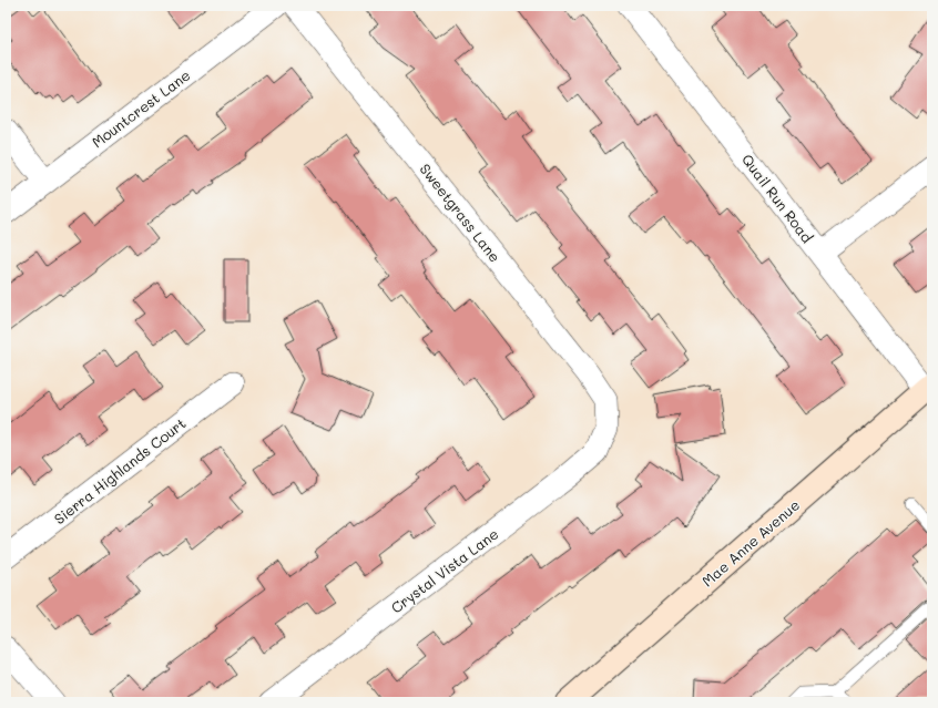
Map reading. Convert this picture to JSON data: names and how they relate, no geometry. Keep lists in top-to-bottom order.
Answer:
{
  "streets": {
    "main road": ["Mae Anne Avenue"],
    "street": [
      "Mountcrest Lane",
      "Quail Run Road",
      "Sweetgrass Lane",
      "Sierra Highlands Court",
      "Crystal Vista Lane"
    ]
  },
  "crossings": [
    ["Quail Run Road", "Mae Anne Avenue"],
    ["Sweetgrass Lane", "Crystal Vista Lane"]
  ]
}
